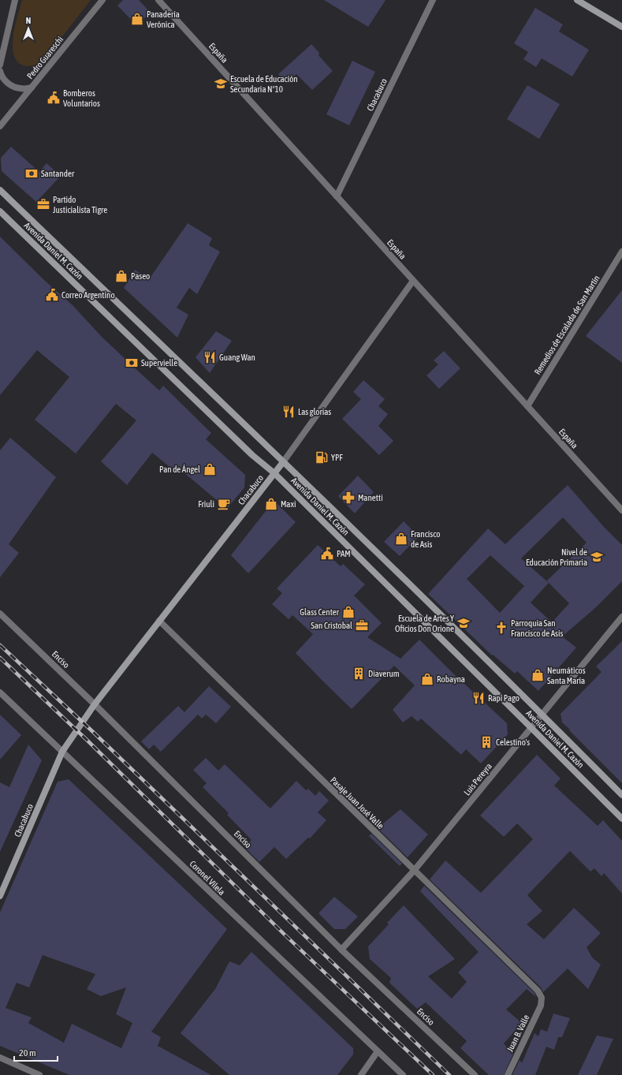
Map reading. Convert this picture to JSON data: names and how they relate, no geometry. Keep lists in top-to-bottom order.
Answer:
{
  "streets": {
    "main road": ["Chacabuco", "Avenida Daniel M. Cazón"],
    "street": [
      "España",
      "Pedro Guareschi",
      "Remedios de Escalada de San Martín",
      "Enciso",
      "Luis Pereyra",
      "Pasaje Juan José Valle",
      "Coronel Vilela",
      "Juan B. Valle"
    ]
  },
  "crossings": [
    ["España", "Chacabuco"],
    ["España", "Remedios de Escalada de San Martín"],
    ["Chacabuco", "Avenida Daniel M. Cazón"],
    ["Chacabuco", "Enciso"],
    ["Chacabuco", "Pasaje Juan José Valle"],
    ["Chacabuco", "Coronel Vilela"],
    ["Avenida Daniel M. Cazón", "Luis Pereyra"],
    ["Enciso", "Luis Pereyra"],
    ["Luis Pereyra", "Pasaje Juan José Valle"],
    ["Pasaje Juan José Valle", "Juan B. Valle"]
  ],
  "places": {
    "shop": [
      "Panadería Verónica",
      "Paseo",
      "Pan de Ángel",
      "Maxi",
      "Francisco de Asis",
      "Glass Center",
      "Neumáticos Santa María",
      "Robayna"
    ],
    "school or university": ["Escuela de Educación Secundaria Nº10", "Nivel de Educación Primaria", "Escuela de Artes Y Oficios Don Orione"],
    "public building": ["Bomberos Voluntarios", "Correo Argentino", "PAM"],
    "bank": ["Santander", "Supervielle"],
    "office": ["Partido Justicialista Tigre", "San Cristobal"],
    "restaurant": ["Guang Wan", "Las glorias", "Rapi Pago"],
    "fuel station": ["YPF"],
    "pharmacy": ["Manetti"],
    "cafe": ["Friuli"],
    "church": ["Parroquia San Francisco de Asís"],
    "building": ["Diaverum", "Celestino's"]
  },
  "scale_bar": "20 m",
  "north": "top"
}
